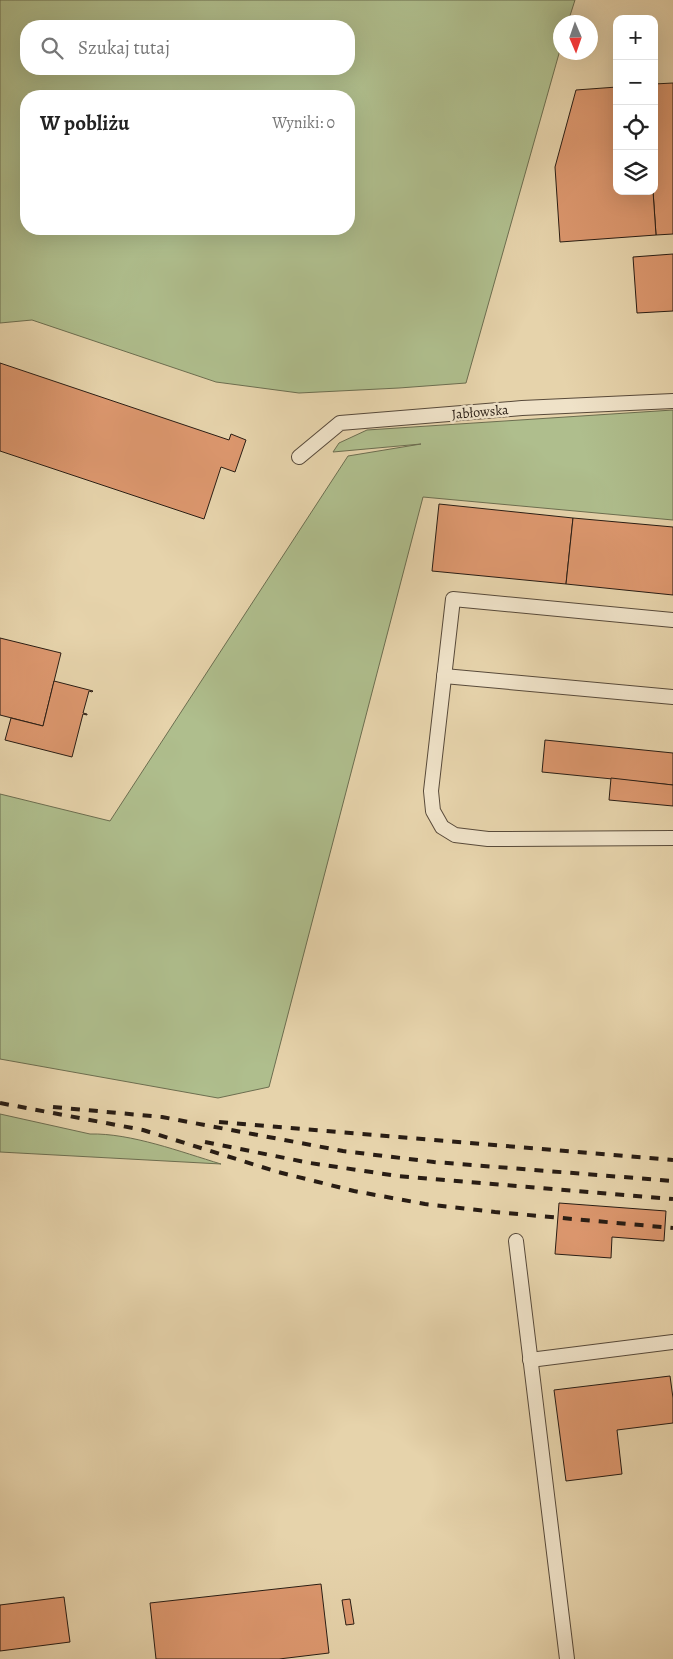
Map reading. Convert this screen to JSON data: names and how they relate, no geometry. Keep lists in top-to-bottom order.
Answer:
{
  "streets": {
    "lane": ["Jabłowska"]
  },
  "north": "bottom",
  "page": {
    "map_buttons": ["+", "−"],
    "search": "Szukaj tutaj",
    "heading": ["W pobliżu", "Wyniki: 0"]
  }
}
